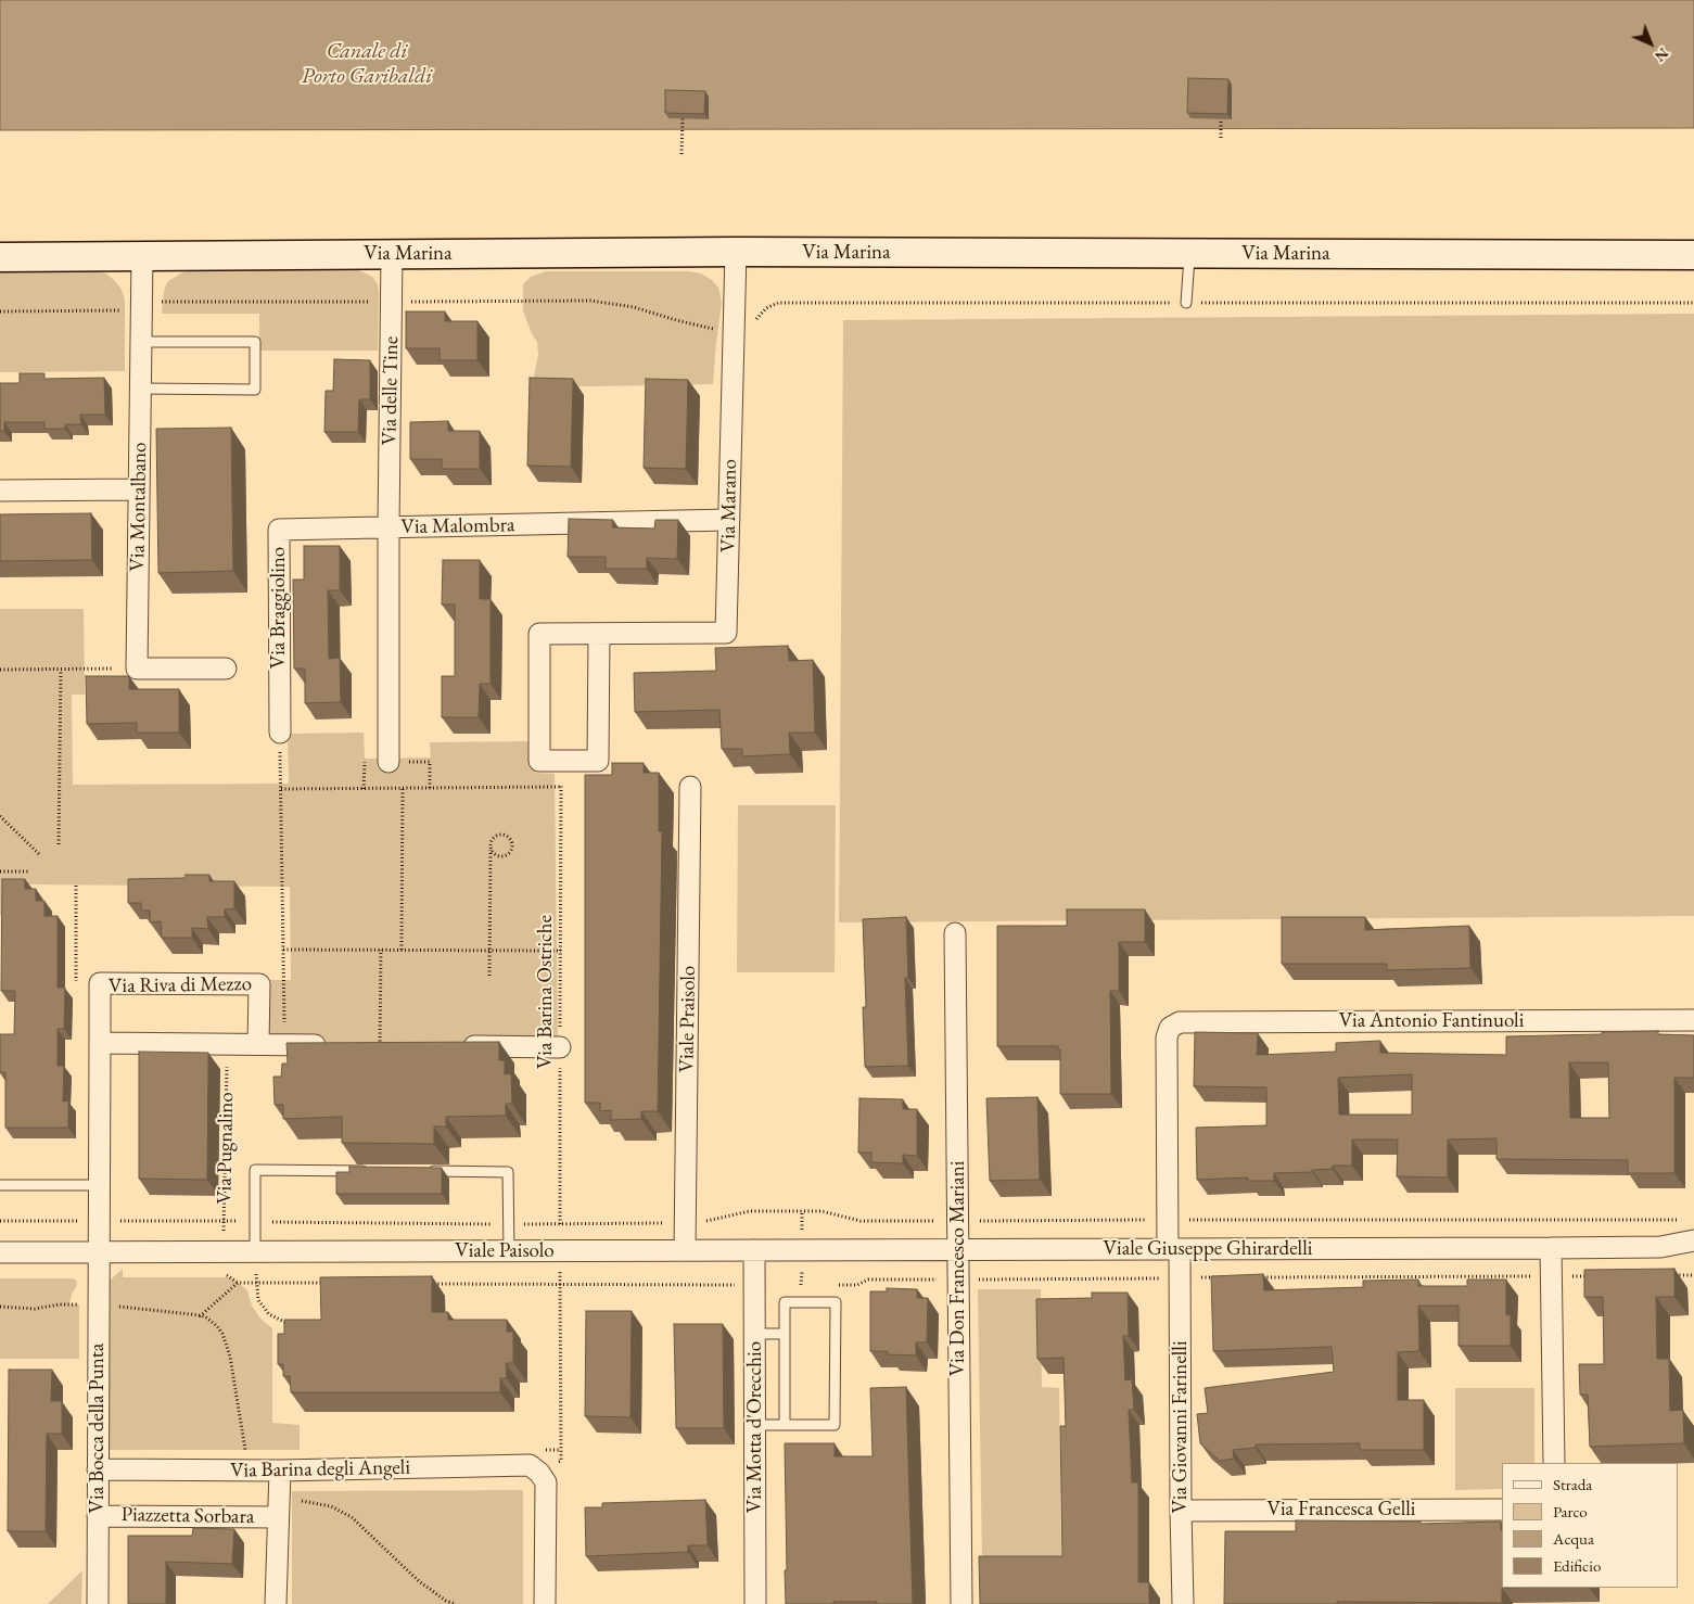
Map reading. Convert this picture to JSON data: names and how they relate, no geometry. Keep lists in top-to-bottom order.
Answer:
{
  "streets": {
    "street": [
      "Via Marina",
      "Via delle Tine",
      "Via Marano",
      "Via Montalbano",
      "Via Malombra",
      "Via Braggiolino",
      "Via Riva di Mezzo",
      "Viale Praisolo",
      "Via Antonio Fantinuoli",
      "Viale Giuseppe Ghirardelli",
      "Viale Paisolo",
      "Via Don Francesco Mariani",
      "Via Motta d'Orecchio",
      "Via Giovanni Farinelli",
      "Via Bocca della Punta",
      "Via Barina degli Angeli",
      "Via Francesca Gelli",
      "Piazzetta Sorbara"
    ],
    "lane": ["Via Pugnalino"],
    "path": ["Via Barina Ostriche"]
  },
  "crossings": [
    ["Via Marina", "Via delle Tine"],
    ["Via Marina", "Via Marano"],
    ["Via Marina", "Via Montalbano"],
    ["Via delle Tine", "Via Malombra"],
    ["Via delle Tine", "Via Braggiolino"],
    ["Via Marano", "Via Malombra"],
    ["Via Malombra", "Via Braggiolino"],
    ["Via Riva di Mezzo", "Viale Paisolo"],
    ["Via Riva di Mezzo", "Via Bocca della Punta"],
    ["Viale Praisolo", "Viale Paisolo"],
    ["Via Antonio Fantinuoli", "Via Giovanni Farinelli"],
    ["Via Pugnalino", "Viale Paisolo"],
    ["Viale Giuseppe Ghirardelli", "Viale Paisolo"],
    ["Viale Giuseppe Ghirardelli", "Via Don Francesco Mariani"],
    ["Viale Giuseppe Ghirardelli", "Via Motta d'Orecchio"],
    ["Viale Giuseppe Ghirardelli", "Via Giovanni Farinelli"],
    ["Viale Paisolo", "Via Motta d'Orecchio"],
    ["Viale Paisolo", "Via Bocca della Punta"],
    ["Via Giovanni Farinelli", "Via Francesca Gelli"],
    ["Via Bocca della Punta", "Via Barina degli Angeli"],
    ["Via Bocca della Punta", "Piazzetta Sorbara"]
  ],
  "water": ["Canale di Porto Garibaldi"],
  "legend": [
    "Strada",
    "Parco",
    "Acqua",
    "Edificio"
  ],
  "north": "bottom right"
}
